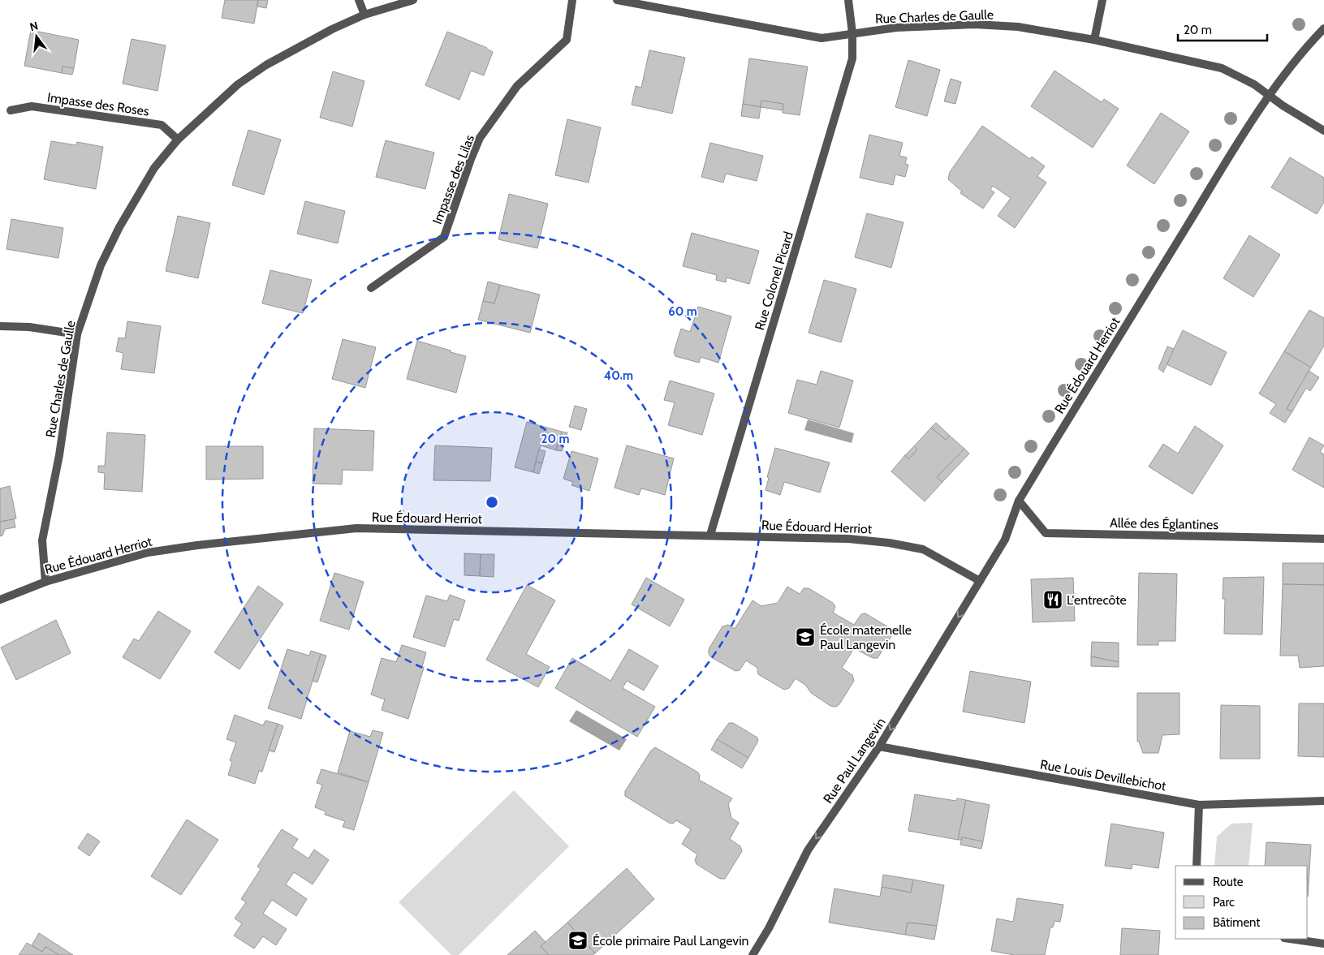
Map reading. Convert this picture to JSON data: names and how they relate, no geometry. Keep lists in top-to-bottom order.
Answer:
{
  "streets": {
    "street": [
      "Rue Charles de Gaulle",
      "Impasse des Roses",
      "Impasse des Lilas",
      "Rue Colonel Picard",
      "Rue Édouard Herriot",
      "Allée des Églantines",
      "Rue Paul Langevin",
      "Rue Louis Devillebichot"
    ]
  },
  "crossings": [
    ["Rue Charles de Gaulle", "Impasse des Roses"],
    ["Rue Charles de Gaulle", "Rue Colonel Picard"],
    ["Rue Charles de Gaulle", "Rue Édouard Herriot"],
    ["Rue Colonel Picard", "Rue Édouard Herriot"],
    ["Rue Édouard Herriot", "Allée des Églantines"],
    ["Rue Édouard Herriot", "Rue Paul Langevin"],
    ["Rue Paul Langevin", "Rue Louis Devillebichot"]
  ],
  "one_way": ["Rue Paul Langevin"],
  "places": {
    "restaurant": ["L'entrecôte"],
    "school or university": ["École maternelle Paul Langevin", "École primaire Paul Langevin"]
  },
  "legend": ["Route", "Parc", "Bâtiment"],
  "scale_bar": "20 m",
  "north": "top",
  "rings": ["60 m", "40 m", "20 m"]
}
